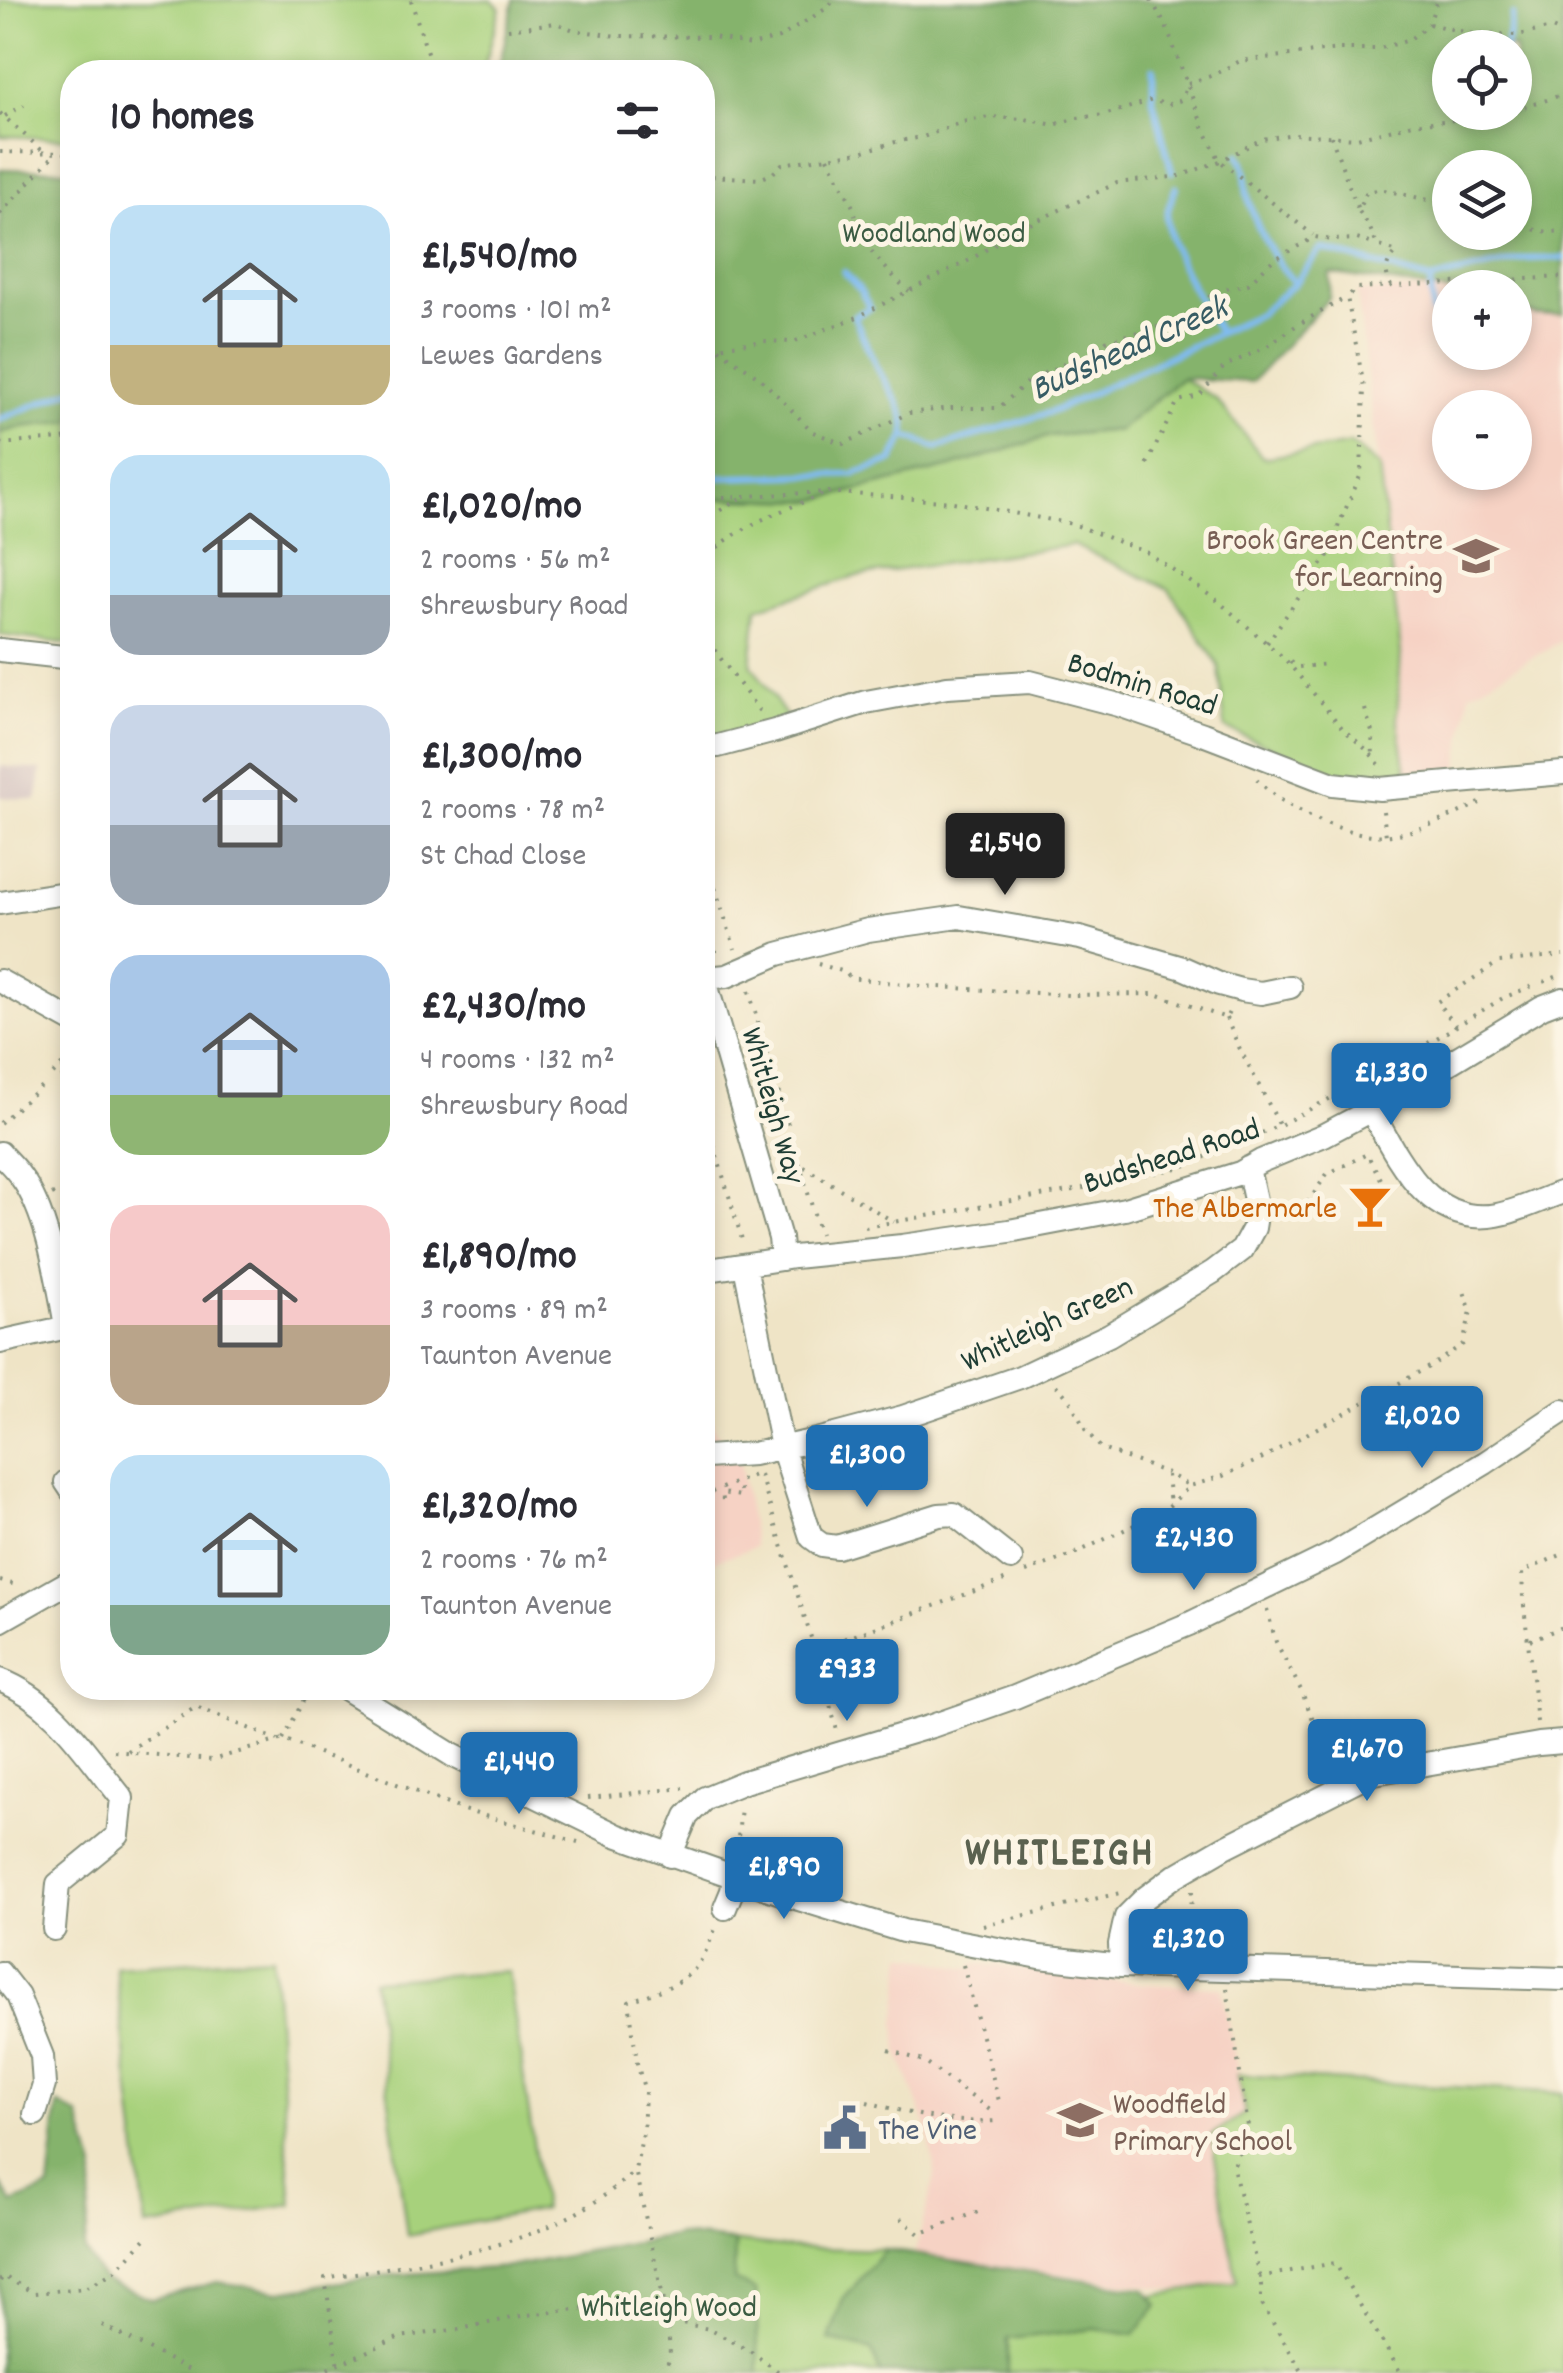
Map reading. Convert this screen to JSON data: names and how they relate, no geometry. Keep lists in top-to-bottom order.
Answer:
{
  "streets": {
    "street": [
      "Bodmin Road",
      "Whitleigh Way",
      "Budshead Road",
      "Whitleigh Green"
    ]
  },
  "crossings": [
    ["Whitleigh Way", "Budshead Road"],
    ["Budshead Road", "Whitleigh Green"]
  ],
  "districts": ["WHITLEIGH"],
  "water": ["Budshead Creek"],
  "parks": ["Woodland Wood", "Whitleigh Wood"],
  "places": {
    "school or university": ["Brook Green Centre for Learning", "Woodfield Primary School"],
    "bar": ["The Albermarle"],
    "public building": ["The Vine"]
  },
  "page": {
    "map_buttons": ["+", "−"],
    "heading": "10 homes",
    "list": [
      {
        "name": "£1,540/mo",
        "note": "3 rooms · 101 m² · Lewes Gardens"
      },
      {
        "name": "£1,020/mo",
        "note": "2 rooms · 56 m² · Shrewsbury Road"
      },
      {
        "name": "£1,300/mo",
        "note": "2 rooms · 78 m² · St Chad Close"
      },
      {
        "name": "£2,430/mo",
        "note": "4 rooms · 132 m² · Shrewsbury Road"
      },
      {
        "name": "£1,890/mo",
        "note": "3 rooms · 89 m² · Taunton Avenue"
      },
      {
        "name": "£1,320/mo",
        "note": "2 rooms · 76 m² · Taunton Avenue"
      }
    ],
    "price": [
      "£1,540",
      "£1,330",
      "£1,020",
      "£1,300",
      "£2,430",
      "£933",
      "£1,670",
      "£1,440",
      "£1,890",
      "£1,320"
    ]
  }
}
